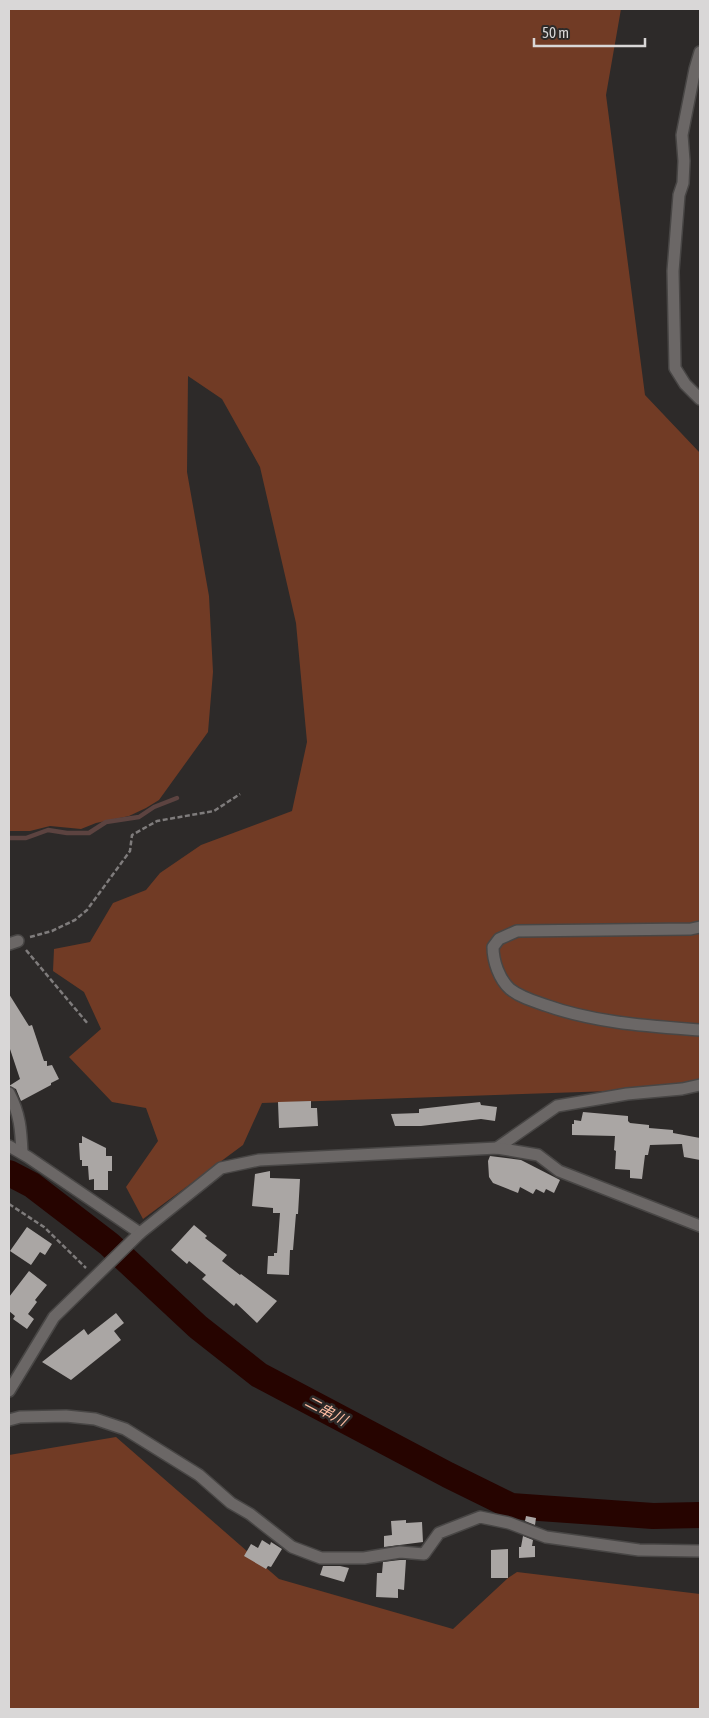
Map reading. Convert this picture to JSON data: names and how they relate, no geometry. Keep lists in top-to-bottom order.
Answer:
{
  "water": ["二串川"],
  "scale_bar": "50 m"
}
